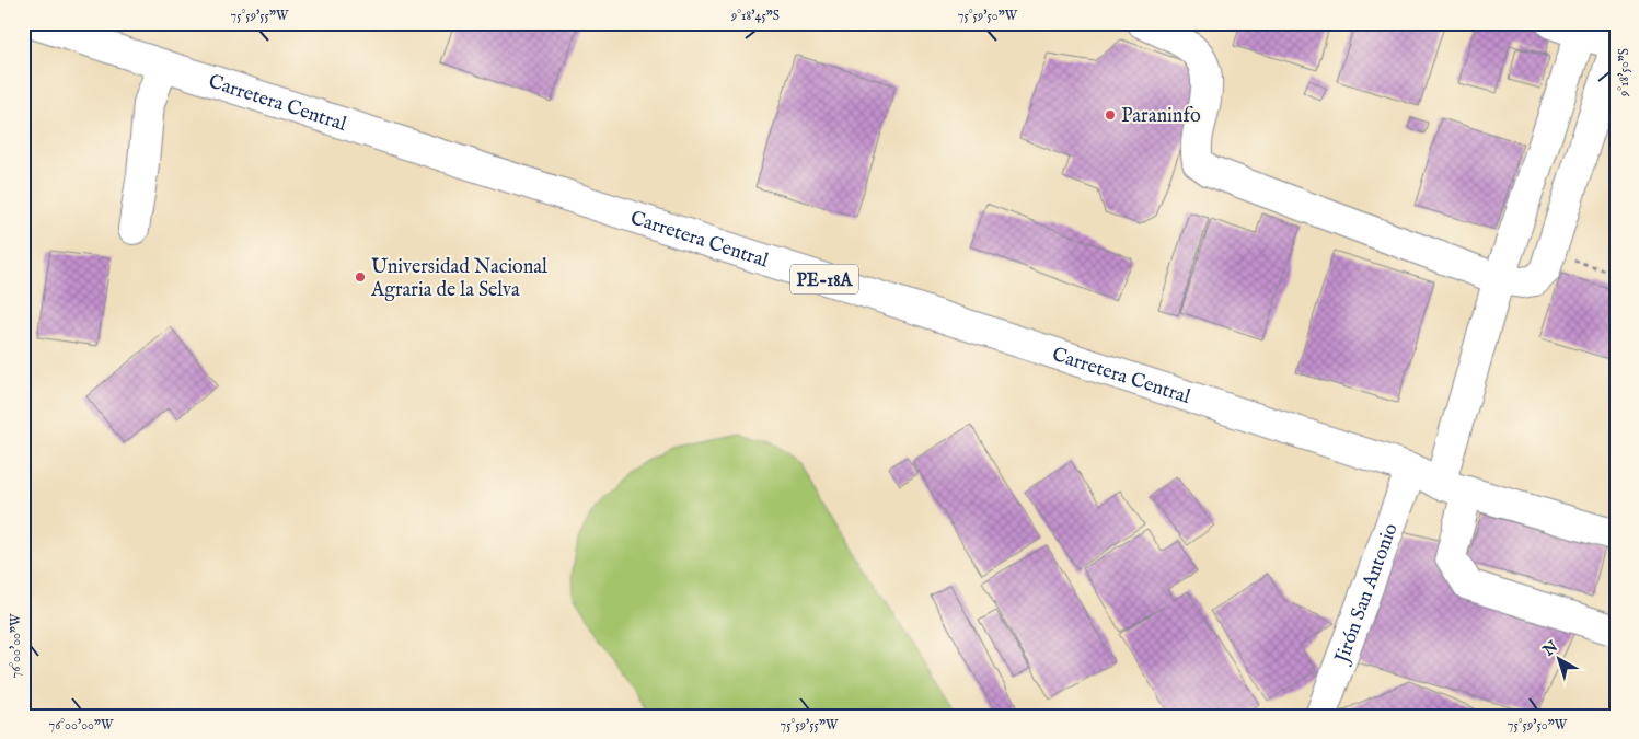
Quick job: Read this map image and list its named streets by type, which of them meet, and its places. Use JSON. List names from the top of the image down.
{
  "streets": {
    "main road": ["Carretera Central", "PE-18A", "Jirón San Antonio"]
  },
  "crossings": [
    ["Carretera Central", "Jirón San Antonio"]
  ],
  "places": ["Paraninfo", "Universidad Nacional Agraria de la Selva"],
  "north": "top left",
  "coordinates": [
    "75°59'55\"W",
    "9°18'45\"S",
    "75°59'50\"W",
    "9°18'50\"S",
    "76°00'00\"W"
  ]
}
